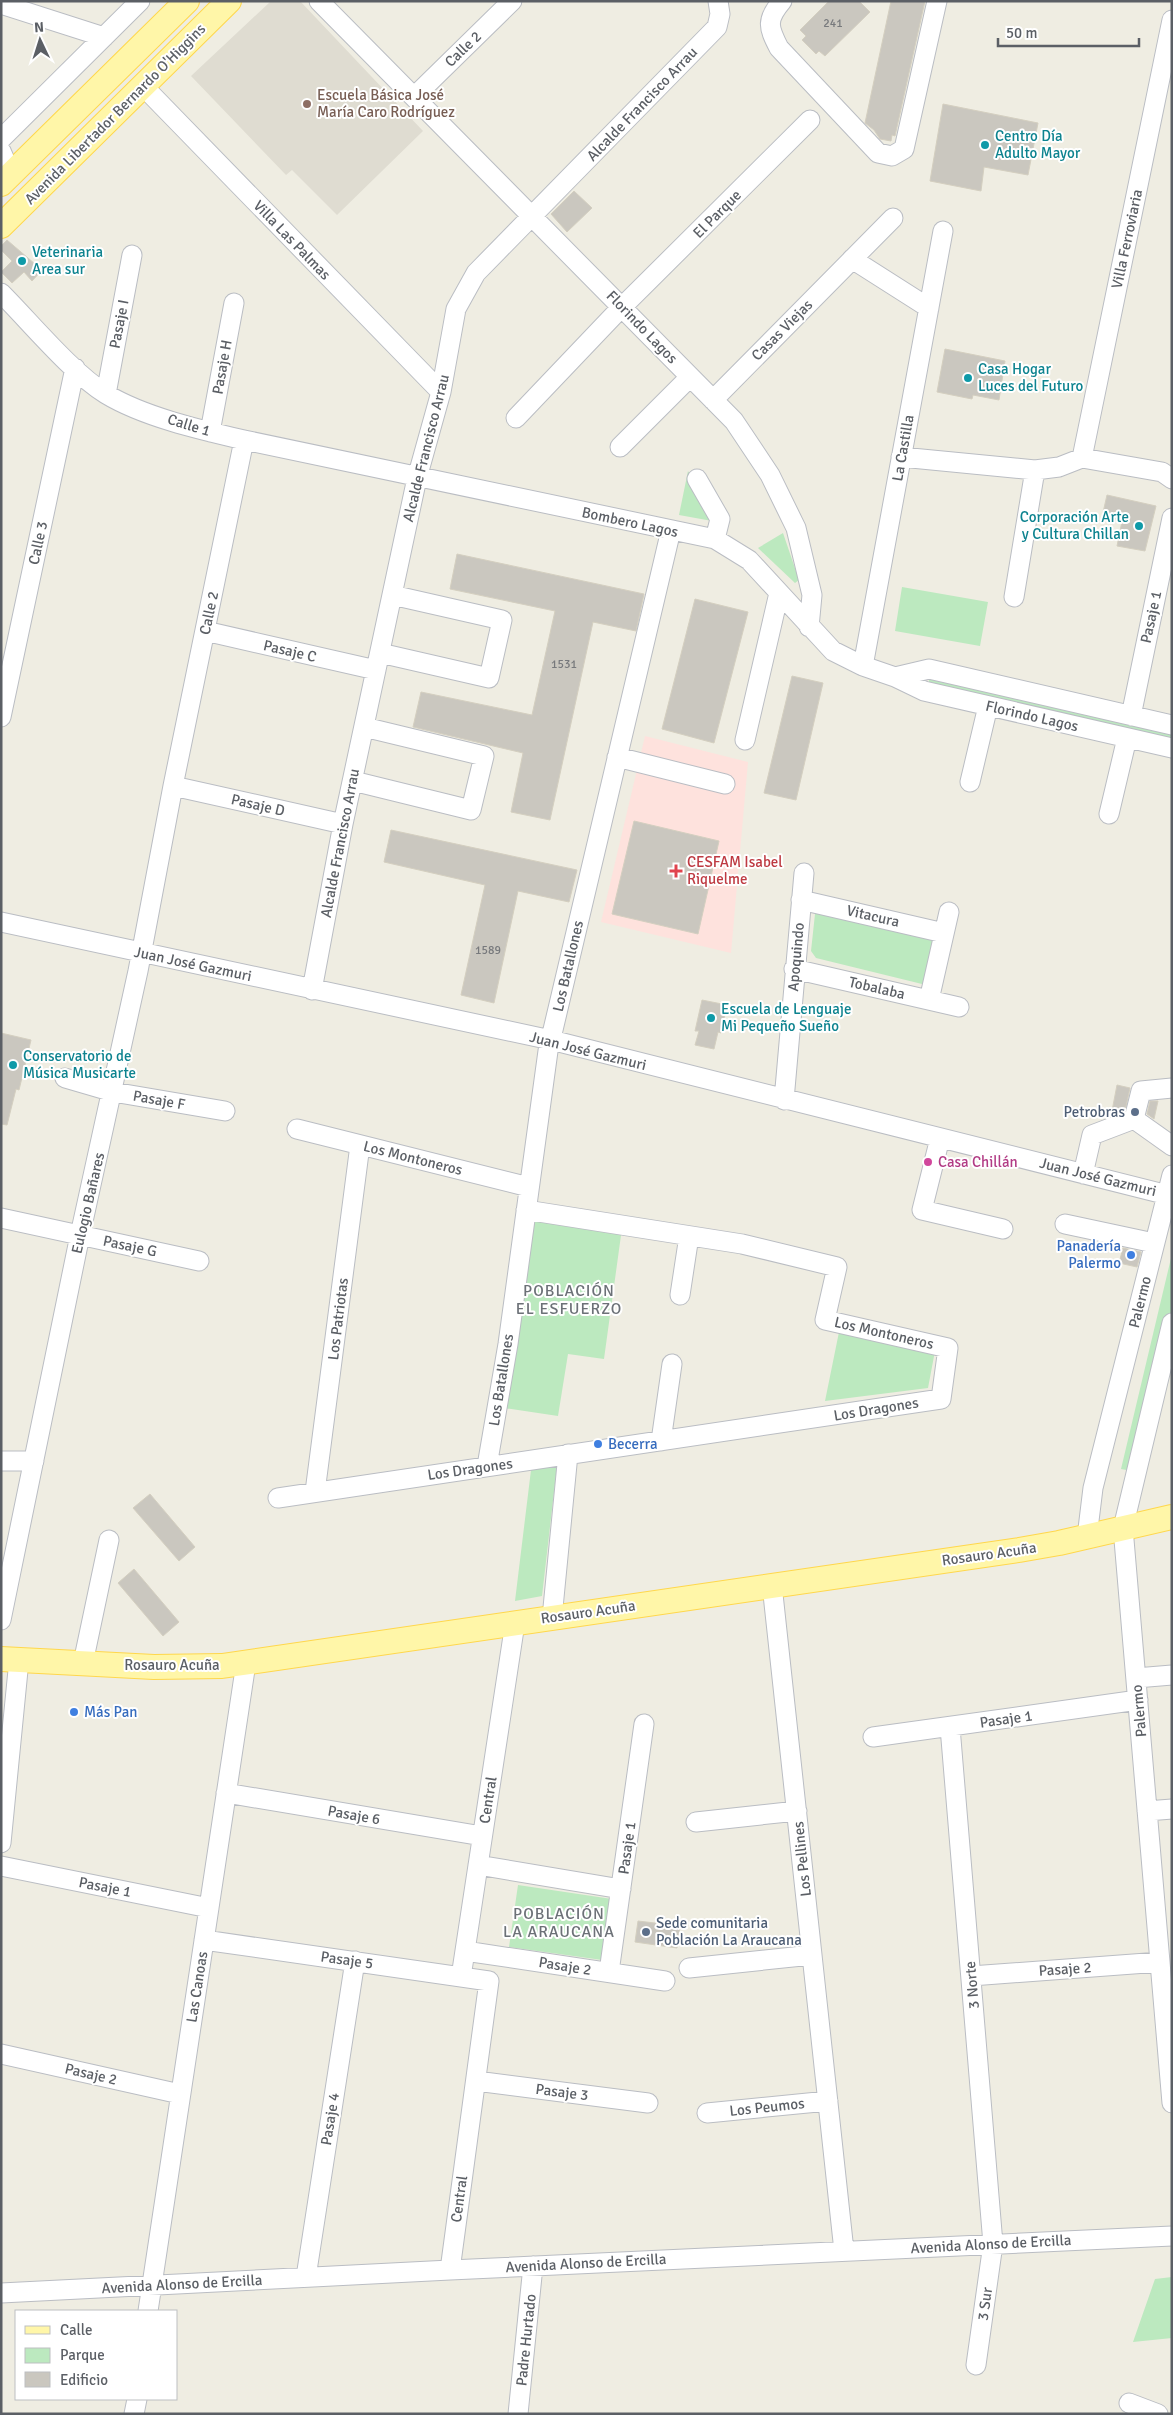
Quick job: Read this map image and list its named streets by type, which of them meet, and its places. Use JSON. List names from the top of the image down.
{
  "streets": {
    "main road": ["Avenida Libertador Bernardo O'Higgins", "Rosauro Acuña"],
    "street": [
      "Calle 2",
      "Alcalde Francisco Arrau",
      "El Parque",
      "Villa Ferroviaria",
      "Villa Las Palmas",
      "Pasaje I",
      "Florindo Lagos",
      "Casas Viejas",
      "Pasaje H",
      "Calle 1",
      "La Castilla",
      "Bombero Lagos",
      "Calle 3",
      "Pasaje 1",
      "Pasaje C",
      "Pasaje D",
      "Vitacura",
      "Apoquindo",
      "Juan José Gazmuri",
      "Los Batallones",
      "Tobalaba",
      "Pasaje F",
      "Los Montoneros",
      "Eulogio Bañares",
      "Pasaje G",
      "Palermo",
      "Los Patriotas",
      "Los Dragones",
      "Central",
      "Pasaje 6",
      "Los Pellines",
      "Pasaje 5",
      "Pasaje 2",
      "3 Norte",
      "Las Canoas",
      "Pasaje 3",
      "Los Peumos",
      "Pasaje 4",
      "Avenida Alonso de Ercilla",
      "3 Sur",
      "Padre Hurtado"
    ]
  },
  "crossings": [
    ["Calle 2", "Florindo Lagos"],
    ["Calle 2", "Calle 1"],
    ["Calle 2", "Pasaje C"],
    ["Calle 2", "Pasaje D"],
    ["Calle 2", "Eulogio Bañares"],
    ["Alcalde Francisco Arrau", "Villa Las Palmas"],
    ["Alcalde Francisco Arrau", "Florindo Lagos"],
    ["Alcalde Francisco Arrau", "Calle 1"],
    ["Alcalde Francisco Arrau", "Bombero Lagos"],
    ["Alcalde Francisco Arrau", "Pasaje C"],
    ["Alcalde Francisco Arrau", "Pasaje D"],
    ["Alcalde Francisco Arrau", "Juan José Gazmuri"],
    ["Avenida Libertador Bernardo O'Higgins", "Villa Las Palmas"],
    ["El Parque", "Florindo Lagos"],
    ["Pasaje I", "Calle 1"],
    ["Florindo Lagos", "Casas Viejas"],
    ["Florindo Lagos", "La Castilla"],
    ["Florindo Lagos", "Bombero Lagos"],
    ["Florindo Lagos", "Pasaje 1"],
    ["Pasaje H", "Calle 1"],
    ["Calle 1", "Bombero Lagos"],
    ["Calle 1", "Calle 3"],
    ["Bombero Lagos", "Los Batallones"],
    ["Pasaje 1", "Palermo"],
    ["Pasaje 1", "Pasaje 2"],
    ["Pasaje 1", "3 Norte"],
    ["Pasaje 1", "Las Canoas"],
    ["Pasaje D", "Eulogio Bañares"],
    ["Vitacura", "Apoquindo"],
    ["Apoquindo", "Juan José Gazmuri"],
    ["Apoquindo", "Tobalaba"],
    ["Juan José Gazmuri", "Los Batallones"],
    ["Juan José Gazmuri", "Eulogio Bañares"],
    ["Juan José Gazmuri", "Palermo"],
    ["Los Batallones", "Los Montoneros"],
    ["Los Batallones", "Los Dragones"],
    ["Pasaje F", "Eulogio Bañares"],
    ["Los Montoneros", "Los Patriotas"],
    ["Los Montoneros", "Los Dragones"],
    ["Eulogio Bañares", "Pasaje G"],
    ["Palermo", "Rosauro Acuña"],
    ["Palermo", "Pasaje 2"],
    ["Los Patriotas", "Los Dragones"],
    ["Rosauro Acuña", "Central"],
    ["Rosauro Acuña", "Los Pellines"],
    ["Rosauro Acuña", "Las Canoas"],
    ["Central", "Pasaje 6"],
    ["Central", "Pasaje 5"],
    ["Central", "Pasaje 2"],
    ["Central", "Pasaje 3"],
    ["Central", "Avenida Alonso de Ercilla"],
    ["Pasaje 6", "Las Canoas"],
    ["Los Pellines", "Los Peumos"],
    ["Los Pellines", "Avenida Alonso de Ercilla"],
    ["Pasaje 5", "Las Canoas"],
    ["Pasaje 5", "Pasaje 4"],
    ["Pasaje 2", "3 Norte"],
    ["Pasaje 2", "Las Canoas"],
    ["3 Norte", "Avenida Alonso de Ercilla"],
    ["3 Norte", "3 Sur"],
    ["Las Canoas", "Avenida Alonso de Ercilla"],
    ["Pasaje 4", "Avenida Alonso de Ercilla"],
    ["Avenida Alonso de Ercilla", "3 Sur"],
    ["Avenida Alonso de Ercilla", "Padre Hurtado"]
  ],
  "districts": ["POBLACIÓN EL ESFUERZO", "POBLACIÓN LA ARAUCANA"],
  "places": {
    "other": [
      "Escuela Básica José María Caro Rodríguez",
      "Centro Día Adulto Mayor",
      "Veterinaria Area sur",
      "Casa Hogar Luces del Futuro",
      "Corporación Arte y Cultura Chillan",
      "Escuela de Lenguaje Mi Pequeño Sueño",
      "Conservatorio de Música Musicarte",
      "Petrobras",
      "Casa Chillán",
      "Panadería Palermo",
      "Becerra",
      "Más Pan",
      "Sede comunitaria Población La Araucana"
    ],
    "health": ["CESFAM Isabel Riquelme"]
  },
  "house_numbers": ["241", "1531", "1589"],
  "legend": ["Calle", "Parque", "Edificio"],
  "scale_bar": "50 m",
  "north": "top"
}
